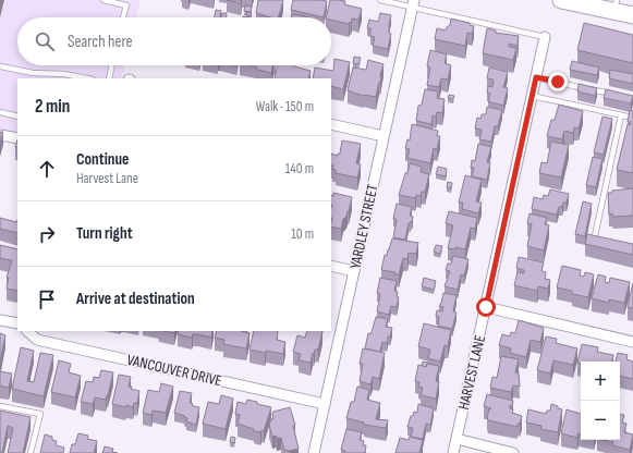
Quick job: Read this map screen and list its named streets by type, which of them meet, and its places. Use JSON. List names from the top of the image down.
{
  "streets": {
    "street": ["YARDLEY STREET", "VANCOUVER DRIVE", "HARVEST LANE"]
  },
  "crossings": [
    ["YARDLEY STREET", "VANCOUVER DRIVE"]
  ],
  "page": {
    "search": "Search here",
    "heading": ["2 min", "Walk · 150 m"],
    "list": [
      ["Continue", "Harvest Lane", "140 m"],
      ["Turn right", "10 m"],
      "Arrive at destination"
    ],
    "map_buttons": ["+", "−"]
  }
}
